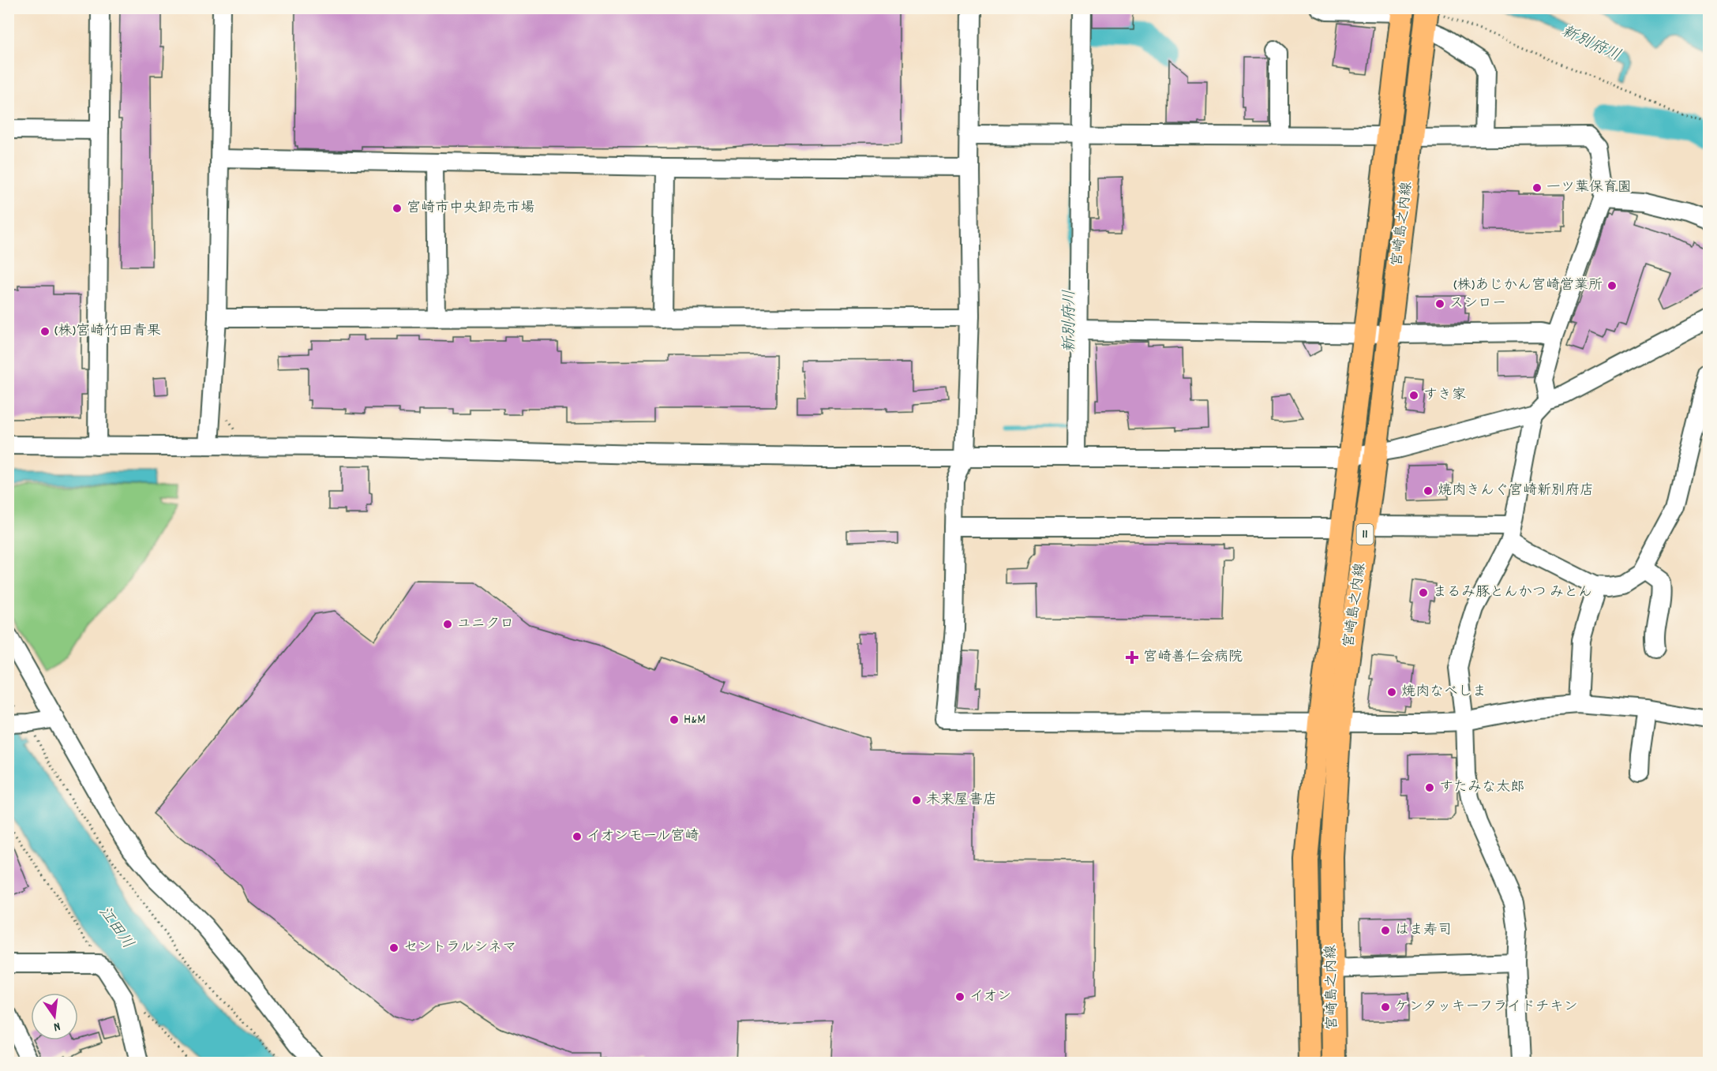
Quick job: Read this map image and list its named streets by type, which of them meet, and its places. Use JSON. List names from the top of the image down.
{
  "streets": {
    "main road": ["宮崎島之内線", "11"]
  },
  "water": ["新別府川", "江田川"],
  "places": {
    "other": [
      "一ツ葉保育園",
      "宮崎市中央卸売市場",
      "(株)あじかん宮崎営業所",
      "スシロー",
      "(株)宮崎竹田青果",
      "すき家",
      "焼肉きんぐ宮崎新別府店",
      "まるみ豚とんかつ みとん",
      "ユニクロ",
      "焼肉なべしま",
      "H&M",
      "すたみな太郎",
      "未来屋書店",
      "イオンモール宮崎",
      "はま寿司",
      "セントラルシネマ",
      "イオン",
      "ケンタッキーフライドチキン"
    ],
    "health": ["宮崎善仁会病院"]
  },
  "north": "bottom"
}
